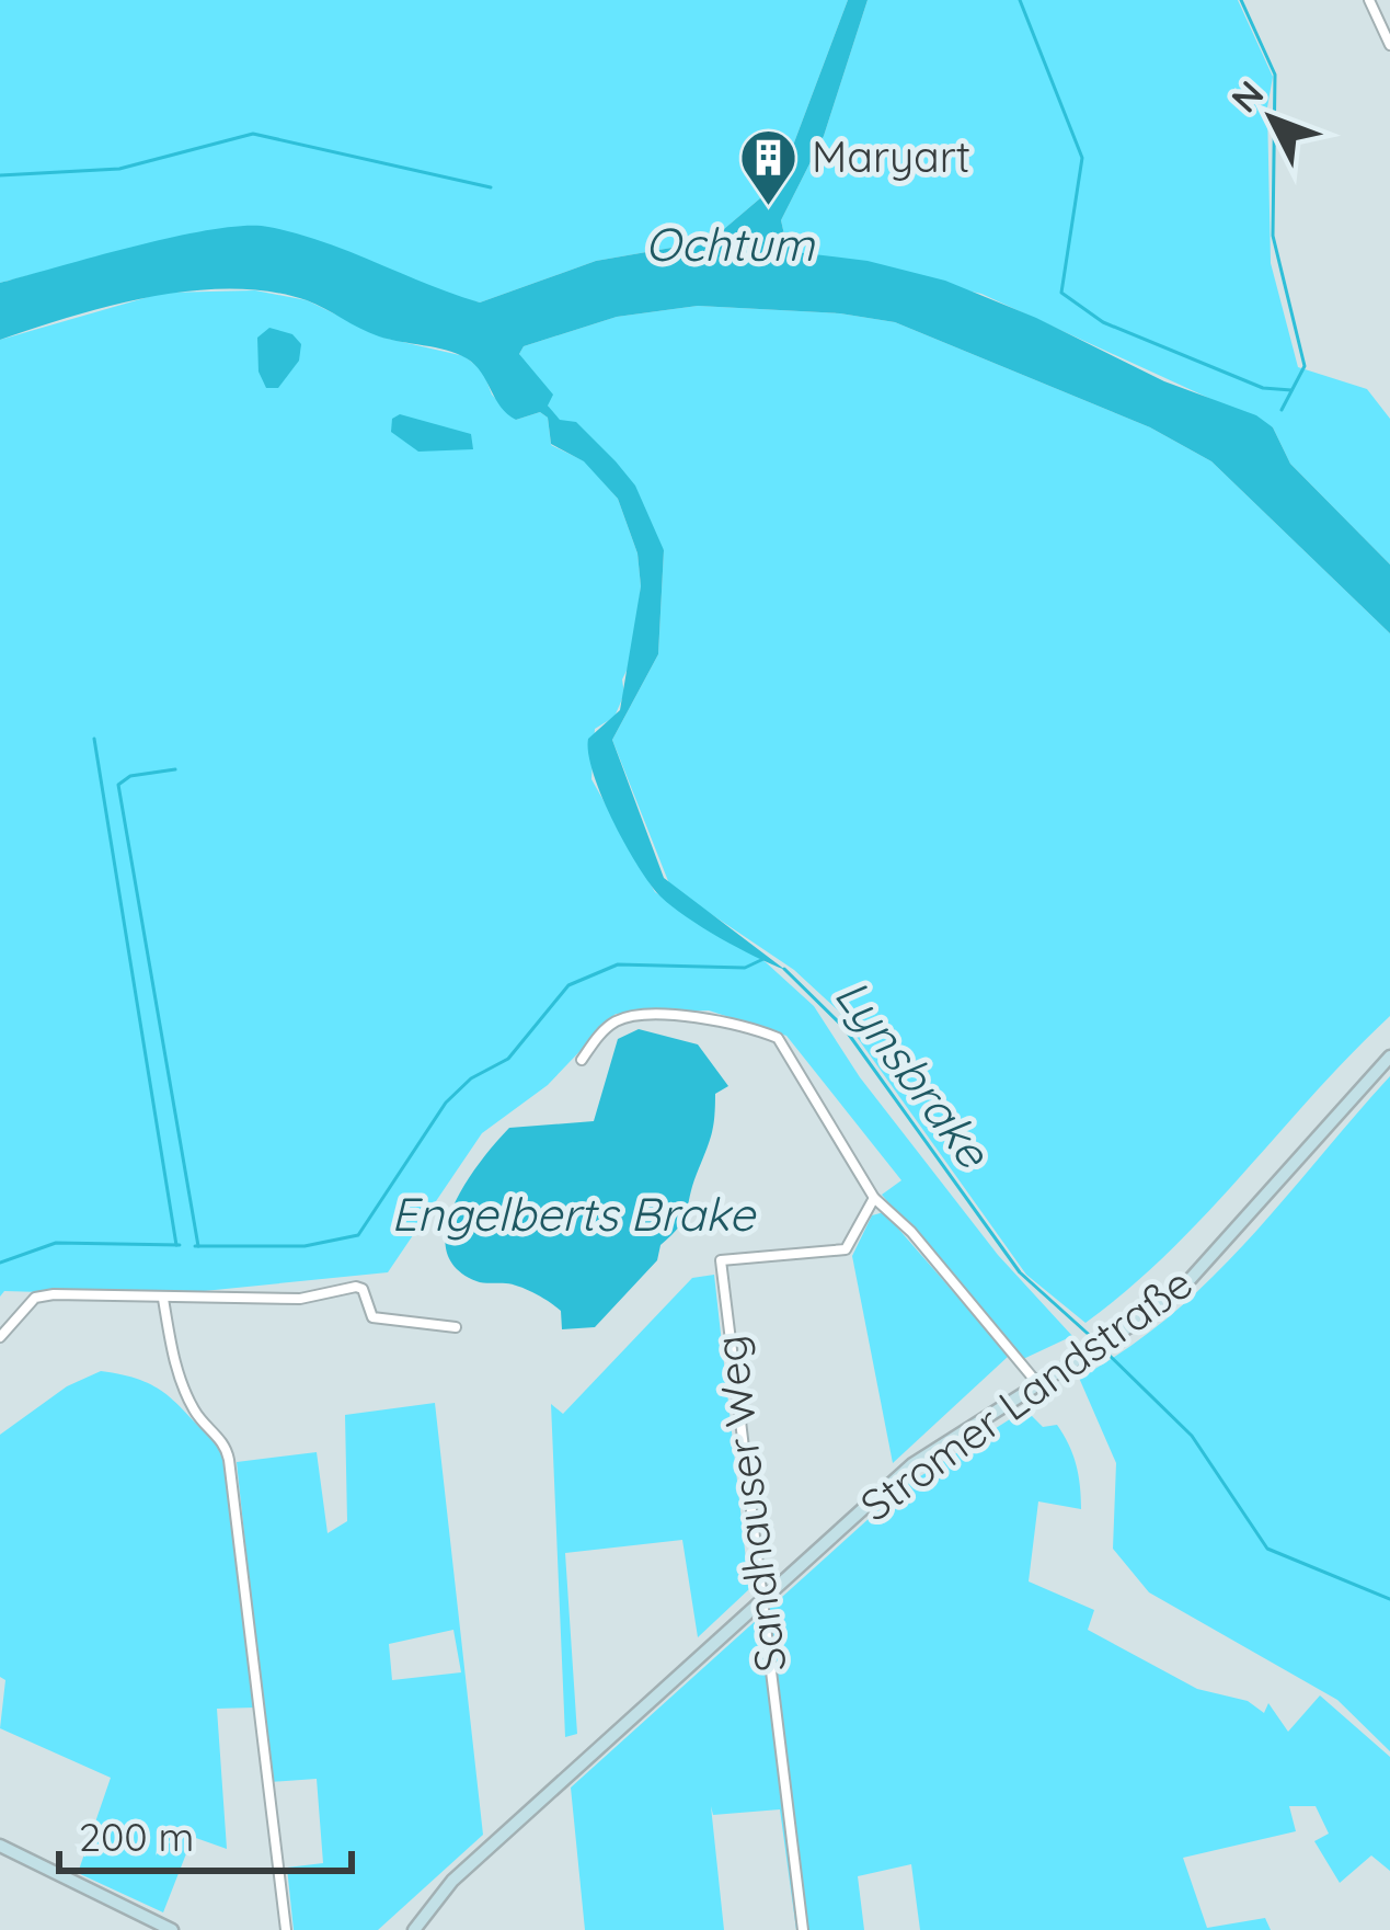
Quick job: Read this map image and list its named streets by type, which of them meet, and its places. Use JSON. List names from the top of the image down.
{
  "streets": {
    "main road": ["Stromer Landstraße"],
    "street": ["Sandhauser Weg"]
  },
  "crossings": [
    ["Stromer Landstraße", "Sandhauser Weg"]
  ],
  "water": ["Ochtum", "Lynsbrake", "Engelberts Brake"],
  "places": {
    "building": ["Maryart"]
  },
  "scale_bar": "200 m",
  "north": "top left"
}
